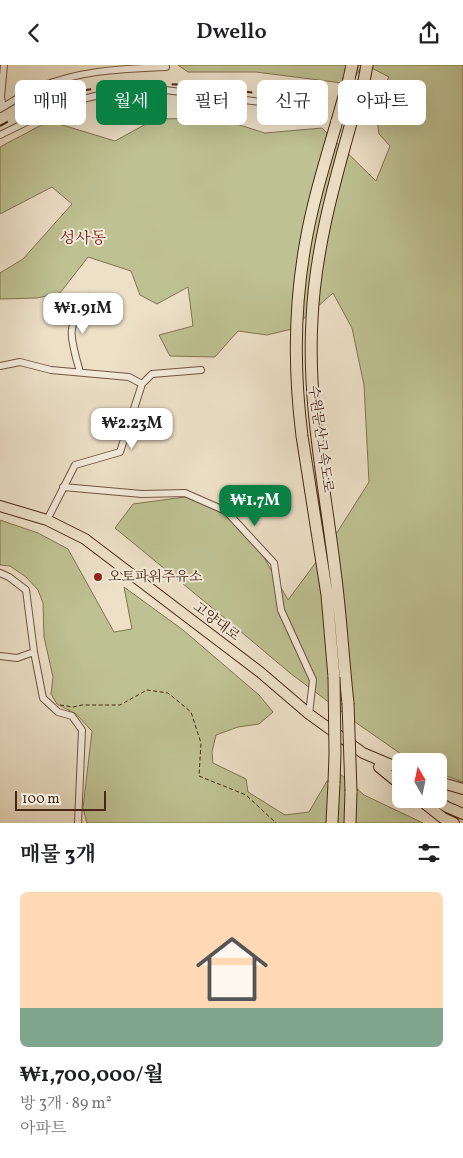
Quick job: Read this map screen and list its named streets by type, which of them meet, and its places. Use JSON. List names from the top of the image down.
{
  "streets": {
    "highway": ["수원문산고속도로"],
    "main road": ["고양대로"]
  },
  "districts": ["성사동"],
  "places": ["오토파워주유소"],
  "scale_bar": "100 m",
  "north": "top",
  "page": {
    "header": "Dwello",
    "chip": [
      "매매",
      "월세",
      "필터",
      "신규",
      "아파트"
    ],
    "price": ["₩1.91M", "₩2.23M", "₩1.7M"],
    "scale": "100 m",
    "heading": "매물 3개",
    "list": [
      {
        "name": "₩1,700,000/월",
        "note": "방 3개 · 89 m² · 아파트"
      }
    ]
  }
}
